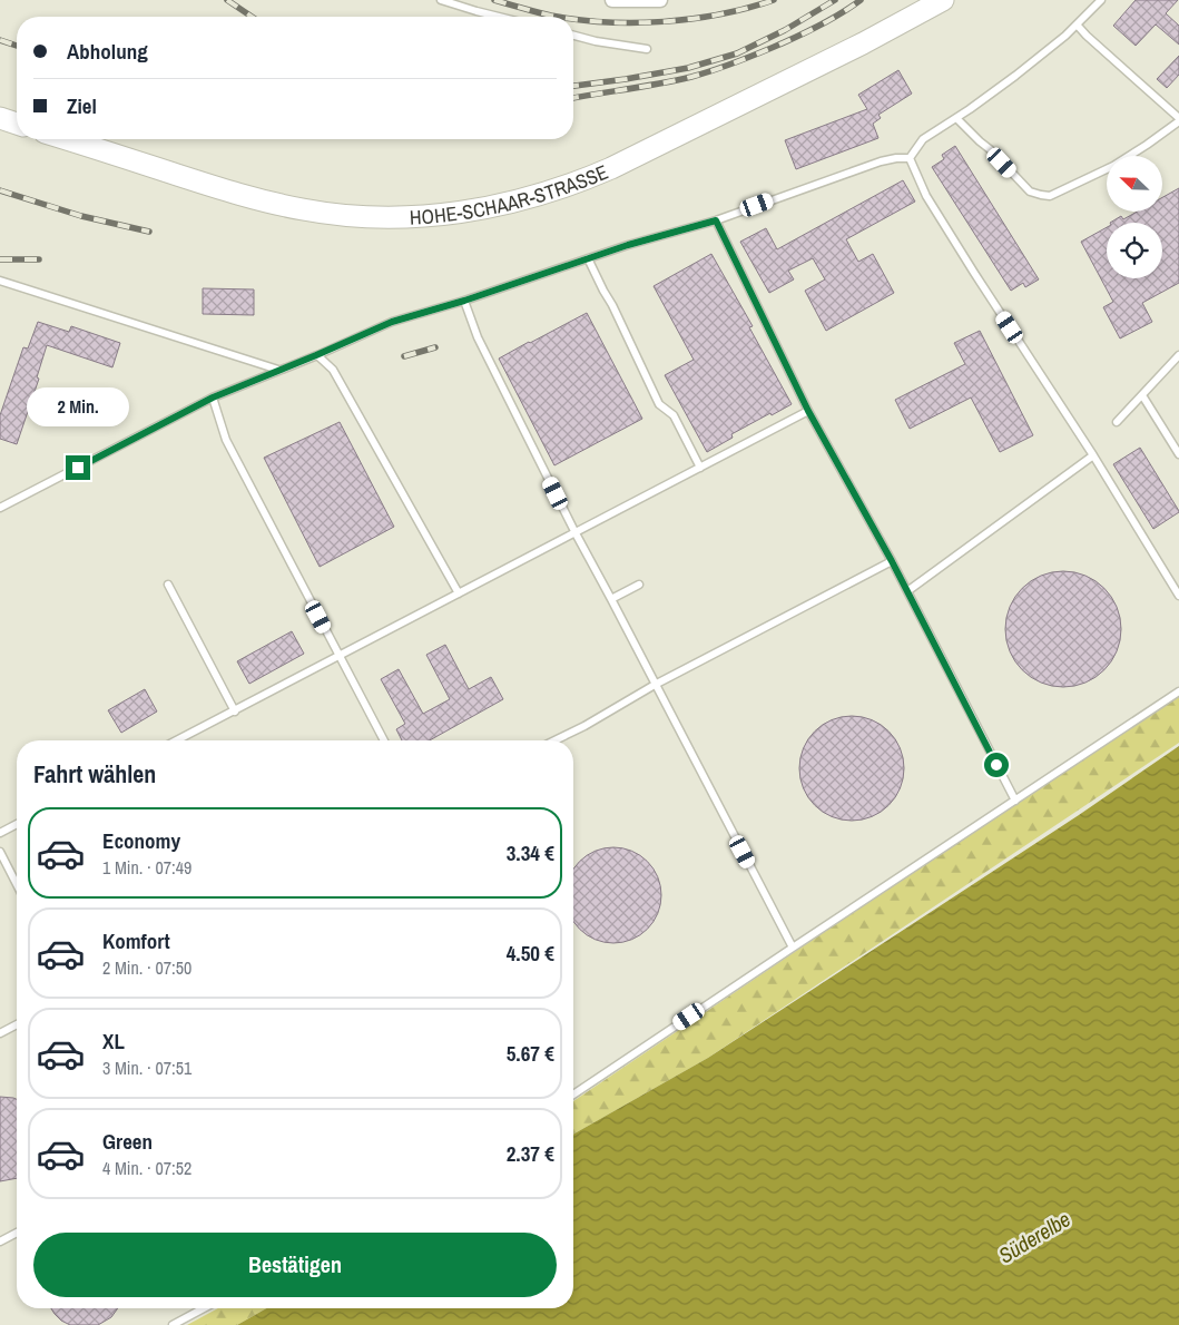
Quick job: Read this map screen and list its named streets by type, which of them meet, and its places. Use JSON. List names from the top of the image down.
{
  "streets": {
    "main road": ["HOHE-SCHAAR-STRASSE"]
  },
  "water": ["Süderelbe"],
  "north": "top left",
  "page": {
    "banner": ["Abholung", "Ziel"],
    "bubble": "2 Min.",
    "heading": "Fahrt wählen",
    "list": [
      {
        "name": "Economy",
        "note": "1 Min. · 07:49",
        "value": "3.34 €"
      },
      {
        "name": "Komfort",
        "note": "2 Min. · 07:50",
        "value": "4.50 €"
      },
      {
        "name": "XL",
        "note": "3 Min. · 07:51",
        "value": "5.67 €"
      },
      {
        "name": "Green",
        "note": "4 Min. · 07:52",
        "value": "2.37 €"
      }
    ],
    "buttons": "Bestätigen"
  }
}
